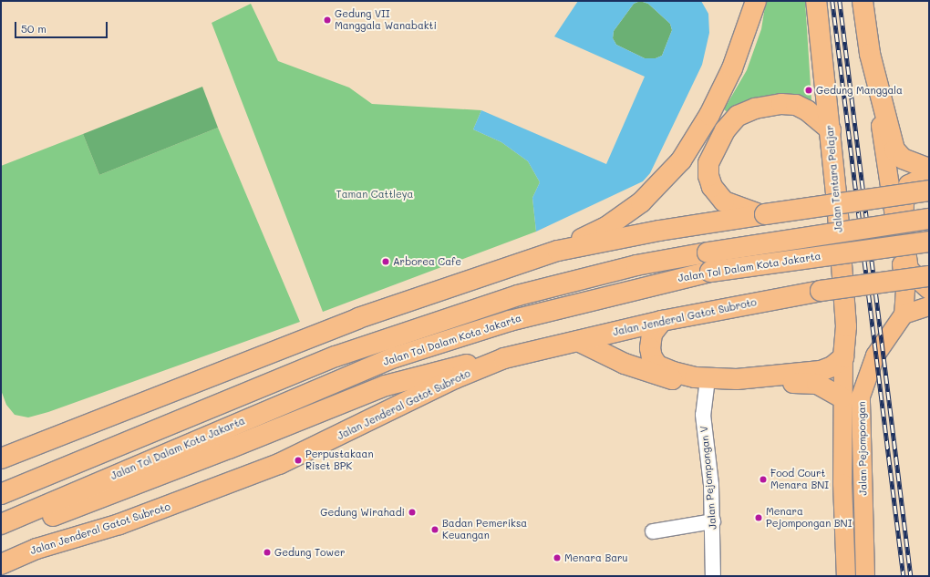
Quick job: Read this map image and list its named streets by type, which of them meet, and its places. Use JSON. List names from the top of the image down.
{
  "streets": {
    "highway": ["Jalan Tentara Pelajar", "Jalan Tol Dalam Kota Jakarta", "Jalan Jenderal Gatot Subroto"],
    "main road": ["Jalan Pejompongan"],
    "street": ["Jalan Pejompongan V"]
  },
  "crossings": [
    ["Jalan Tentara Pelajar", "Jalan Pejompongan"]
  ],
  "parks": ["Taman Cattleya"],
  "places": [
    "Gedung VII Manggala Wanabakti",
    "Gedung Manggala",
    "Arborea Cafe",
    "Perpustakaan Riset BPK",
    "Food Court Menara BNI",
    "Gedung Wirahadi",
    "Menara Pejompongan BNI",
    "Badan Pemeriksa Keuangan",
    "Gedung Tower",
    "Menara Baru"
  ],
  "scale_bar": "50 m"
}
